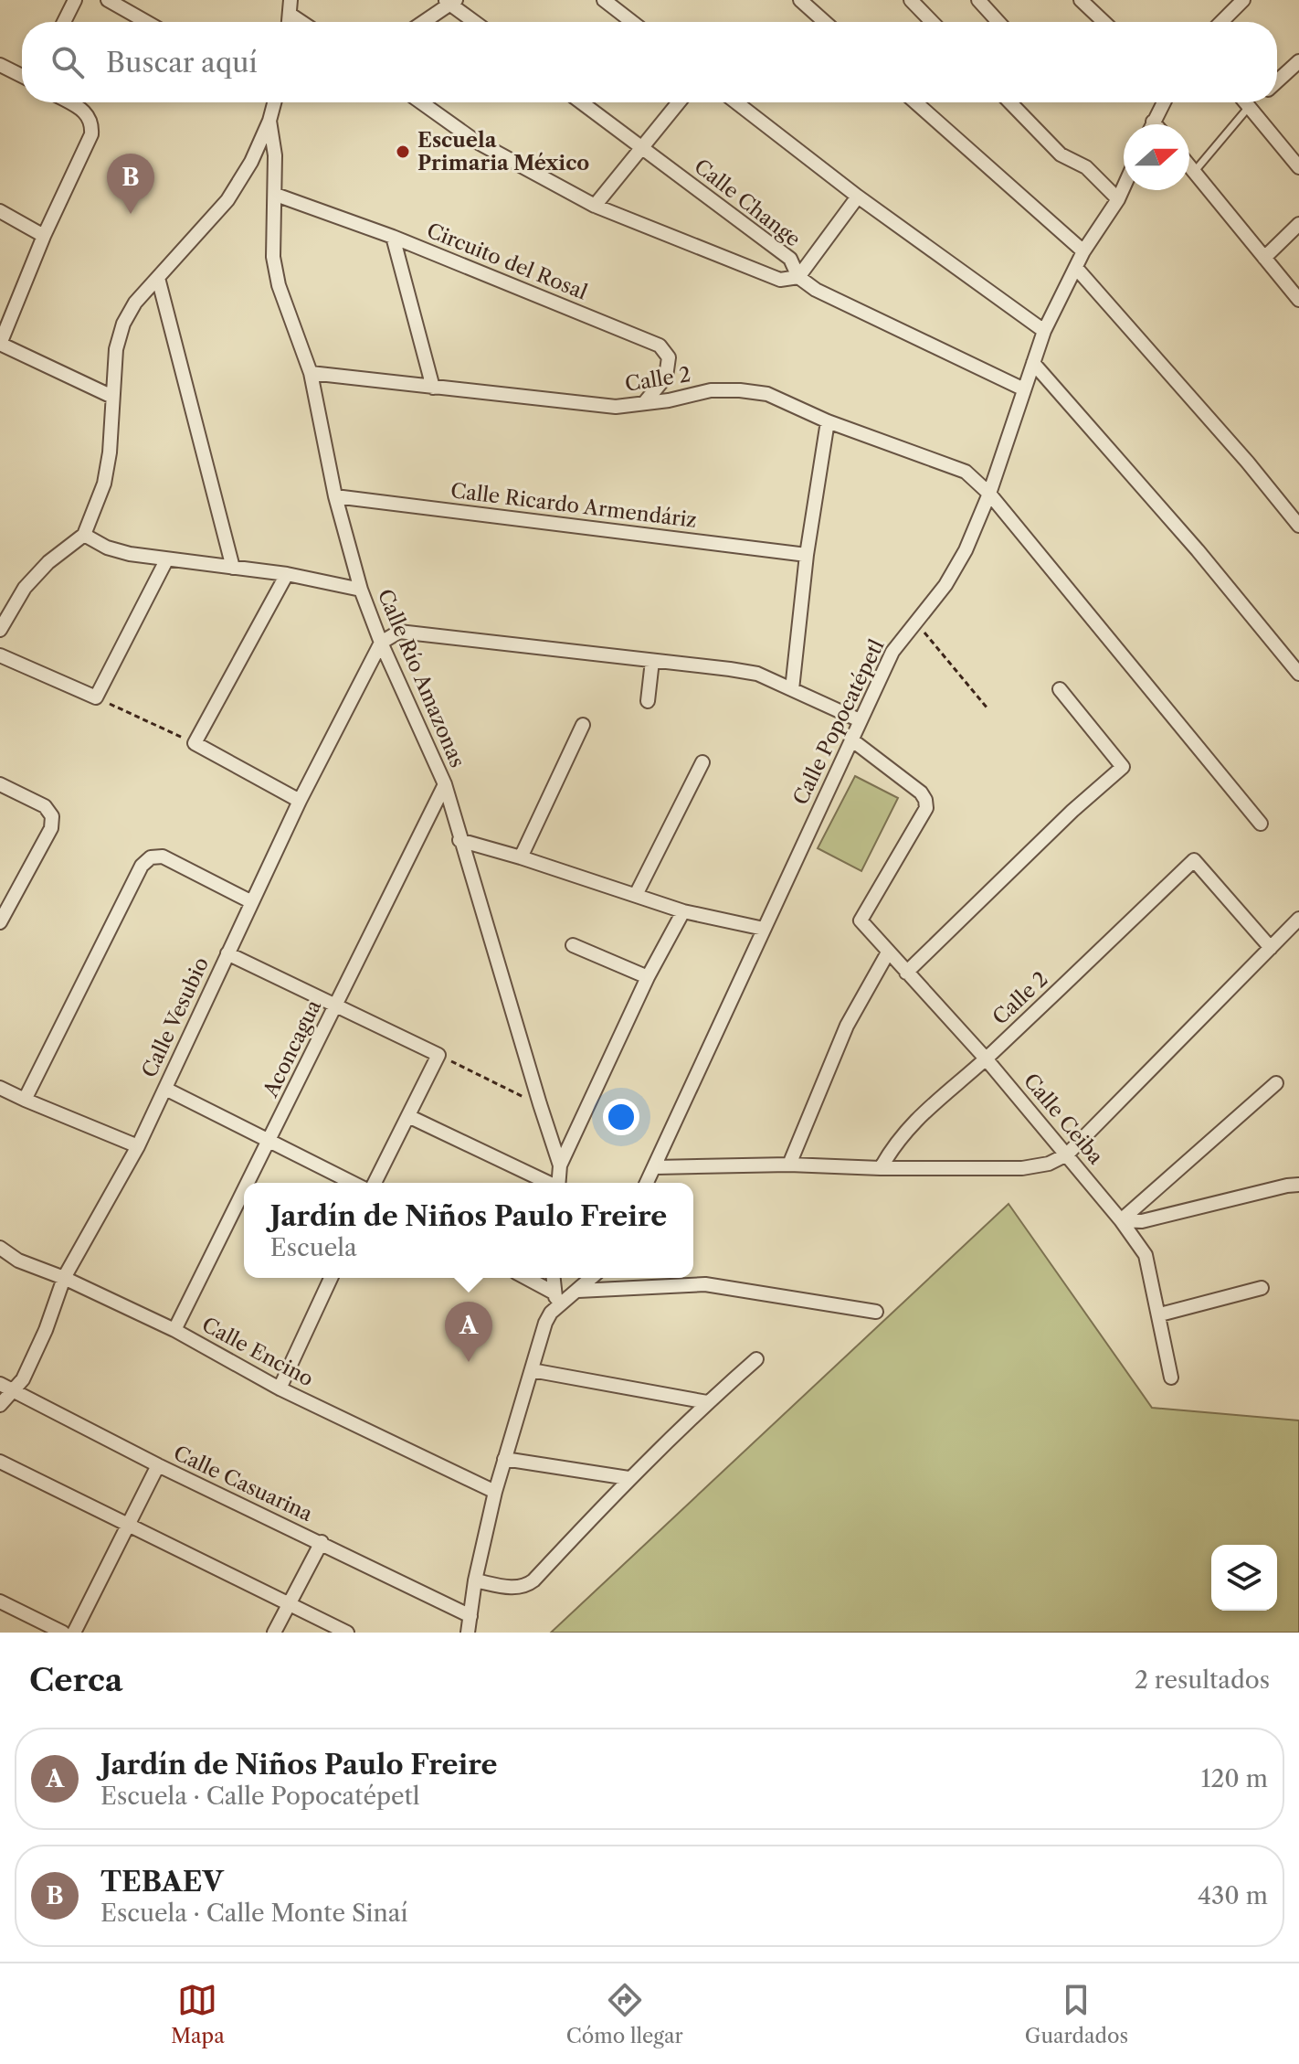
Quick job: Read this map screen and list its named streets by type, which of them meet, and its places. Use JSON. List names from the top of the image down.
{
  "streets": {
    "street": [
      "Calle Change",
      "Circuito del Rosal",
      "Calle 2",
      "Calle Ricardo Armendáriz",
      "Calle Río Amazonas",
      "Calle Popocatépetl",
      "Calle Vesubio",
      "Aconcagua",
      "Calle Ceiba",
      "Calle Encino",
      "Calle Casuarina"
    ]
  },
  "crossings": [
    ["Calle Change", "Calle Popocatépetl"],
    ["Circuito del Rosal", "Calle 2"],
    ["Circuito del Rosal", "Calle Río Amazonas"],
    ["Calle 2", "Calle Río Amazonas"],
    ["Calle 2", "Calle Popocatépetl"],
    ["Calle 2", "Calle Ceiba"],
    ["Calle Ricardo Armendáriz", "Calle Río Amazonas"],
    ["Calle Río Amazonas", "Calle Vesubio"],
    ["Calle Río Amazonas", "Aconcagua"],
    ["Calle Popocatépetl", "Calle Ceiba"],
    ["Calle Vesubio", "Calle Encino"],
    ["Calle Vesubio", "Calle Casuarina"],
    ["Aconcagua", "Calle Encino"]
  ],
  "places": ["Escuela Primaria México"],
  "north": "right",
  "page": {
    "search": "Buscar aquí",
    "pins": ["B", "A"],
    "popup": ["Jardín de Niños Paulo Freire", "Escuela"],
    "heading": ["Cerca", "2 resultados"],
    "list": [
      {
        "mark": "A",
        "name": "Jardín de Niños Paulo Freire",
        "note": "Escuela · Calle Popocatépetl",
        "value": "120 m"
      },
      {
        "mark": "B",
        "name": "TEBAEV",
        "note": "Escuela · Calle Monte Sinaí",
        "value": "430 m"
      }
    ],
    "nav": ["Mapa", "Cómo llegar", "Guardados"]
  }
}
